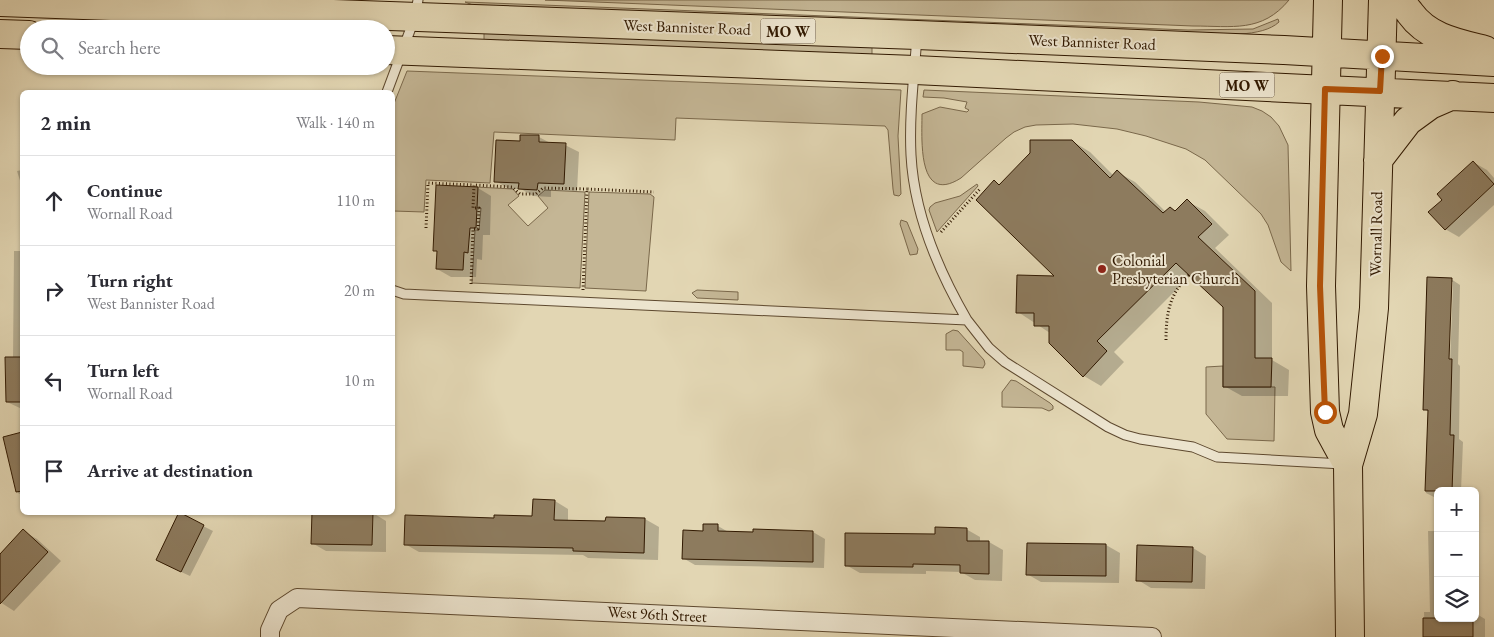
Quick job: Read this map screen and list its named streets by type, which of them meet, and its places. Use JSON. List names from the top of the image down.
{
  "streets": {
    "main road": ["West Bannister Road", "MO W", "Wornall Road"],
    "street": ["West 96th Street"]
  },
  "crossings": [
    ["West Bannister Road", "Wornall Road"],
    ["MO W", "Wornall Road"]
  ],
  "places": ["Colonial Presbyterian Church"],
  "page": {
    "search": "Search here",
    "heading": ["2 min", "Walk · 140 m"],
    "list": [
      ["Continue", "Wornall Road", "110 m"],
      ["Turn right", "West Bannister Road", "20 m"],
      ["Turn left", "Wornall Road", "10 m"],
      "Arrive at destination"
    ],
    "map_buttons": ["+", "−"]
  }
}
